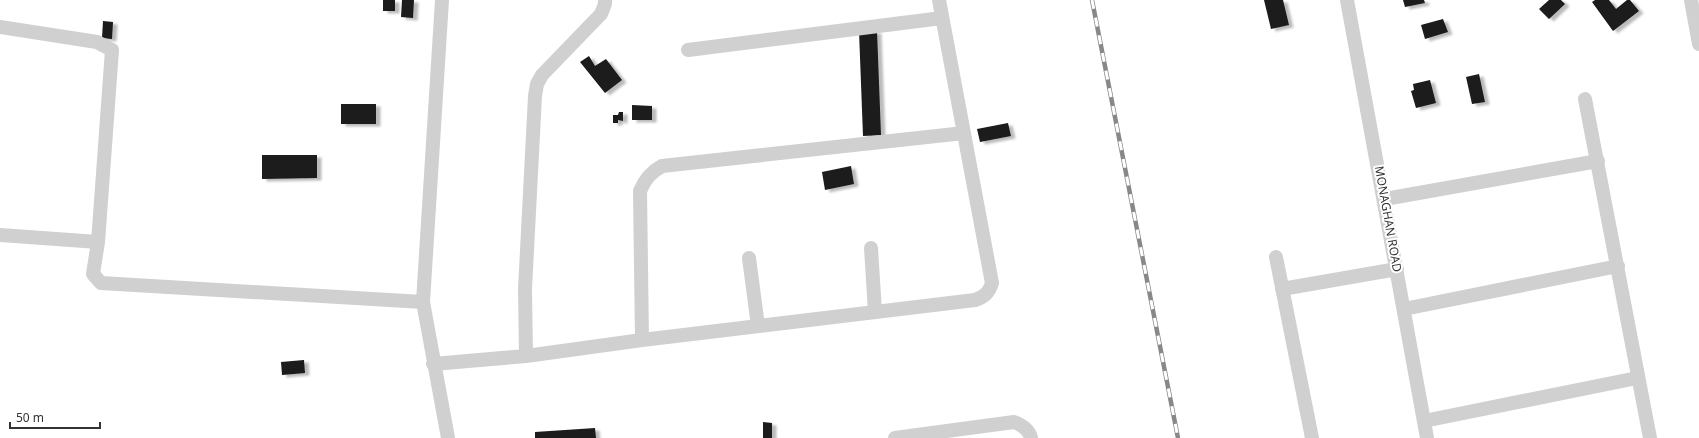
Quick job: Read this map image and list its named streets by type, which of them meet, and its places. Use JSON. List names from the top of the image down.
{
  "streets": {
    "street": ["MONAGHAN ROAD"]
  },
  "scale_bar": "50 m"
}
